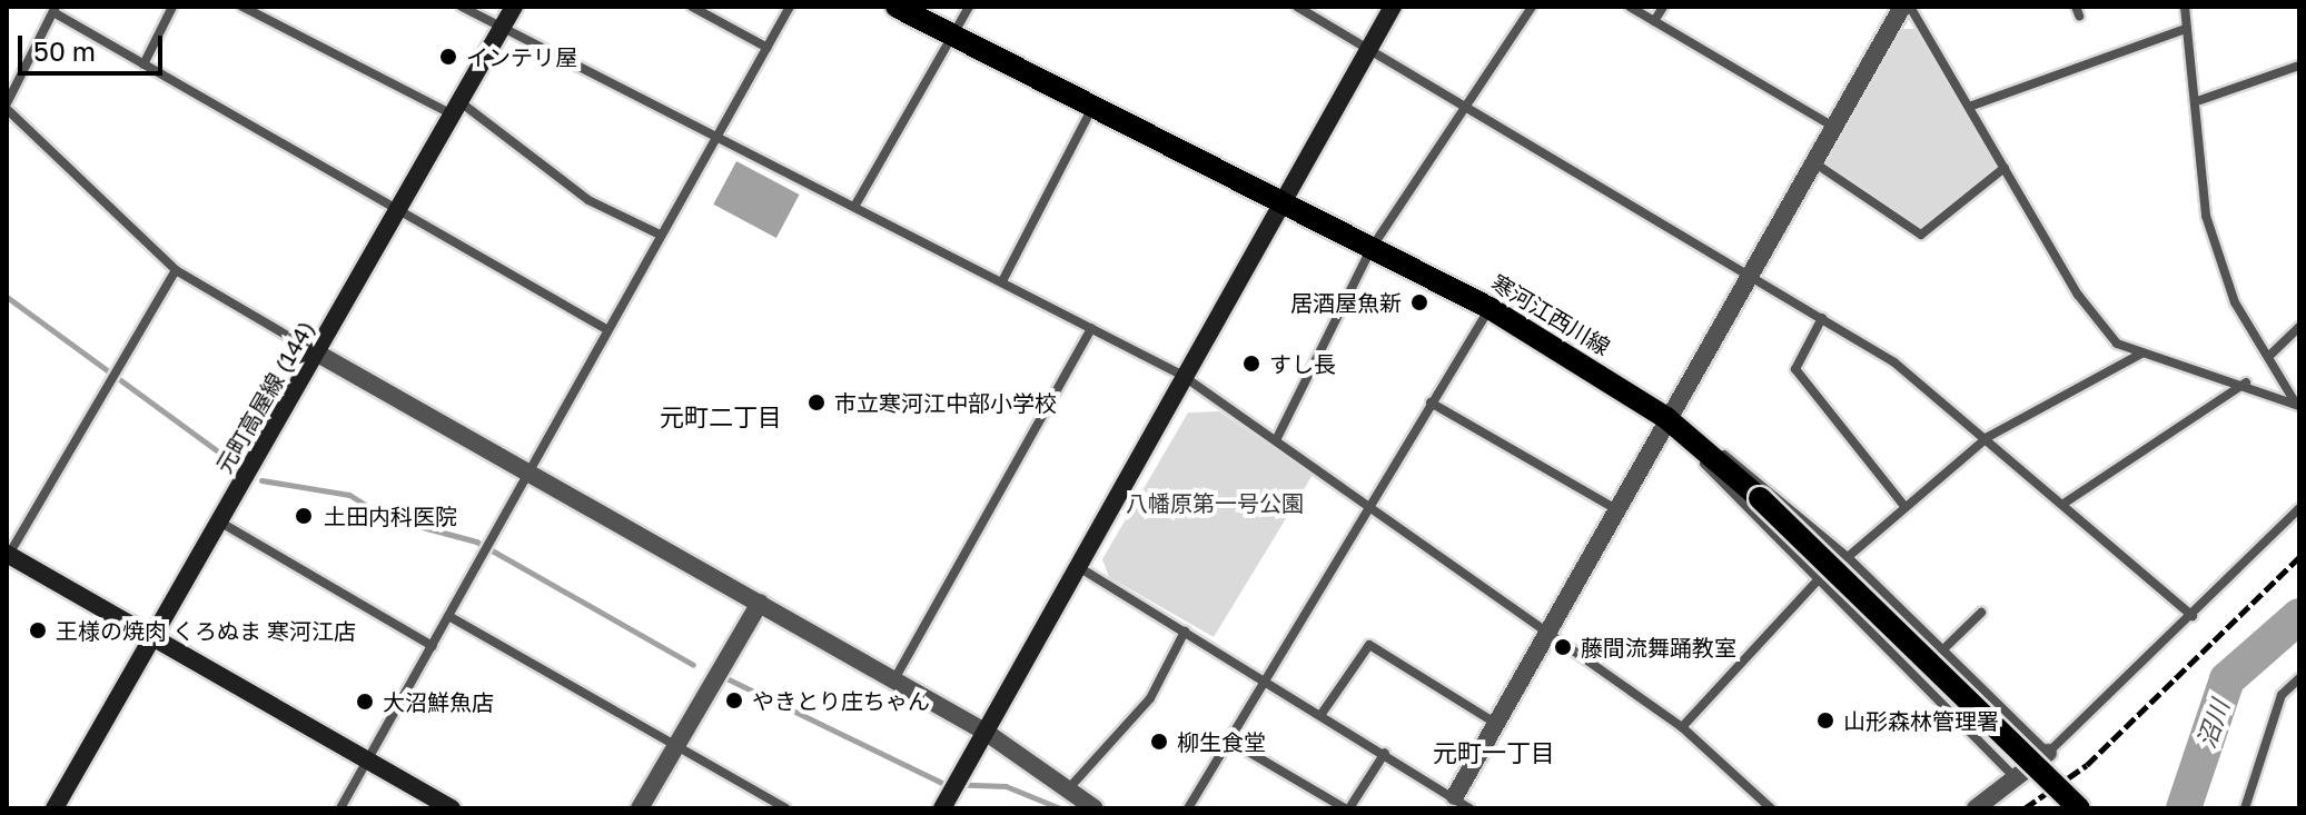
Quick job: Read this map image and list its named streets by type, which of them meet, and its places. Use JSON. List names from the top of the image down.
{
  "streets": {
    "main road": ["寒河江西川線"],
    "street": ["元町高屋線 (144)"]
  },
  "districts": ["元町二丁目", "元町一丁目"],
  "water": ["沼川"],
  "parks": ["八幡原第一号公園"],
  "places": [
    "インテリ屋",
    "居酒屋魚新",
    "すし長",
    "市立寒河江中部小学校",
    "土田内科医院",
    "王様の焼肉 くろぬま 寒河江店",
    "藤間流舞踊教室",
    "やきとり庄ちゃん",
    "大沼鮮魚店",
    "山形森林管理署",
    "柳生食堂"
  ],
  "scale_bar": "50 m"
}
